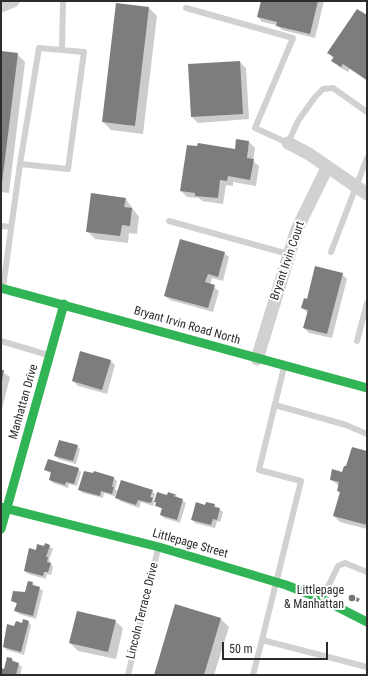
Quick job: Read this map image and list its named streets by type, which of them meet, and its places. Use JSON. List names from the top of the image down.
{
  "streets": {
    "street": [
      "Bryant Irvin Court",
      "Bryant Irvin Road North",
      "Manhattan Drive",
      "Littlepage Street"
    ],
    "lane": ["Lincoln Terrace Drive"]
  },
  "crossings": [
    ["Bryant Irvin Court", "Bryant Irvin Road North"],
    ["Bryant Irvin Road North", "Manhattan Drive"],
    ["Manhattan Drive", "Littlepage Street"],
    ["Littlepage Street", "Lincoln Terrace Drive"]
  ],
  "places": ["Littlepage & Manhattan"],
  "scale_bar": "50 m"
}
